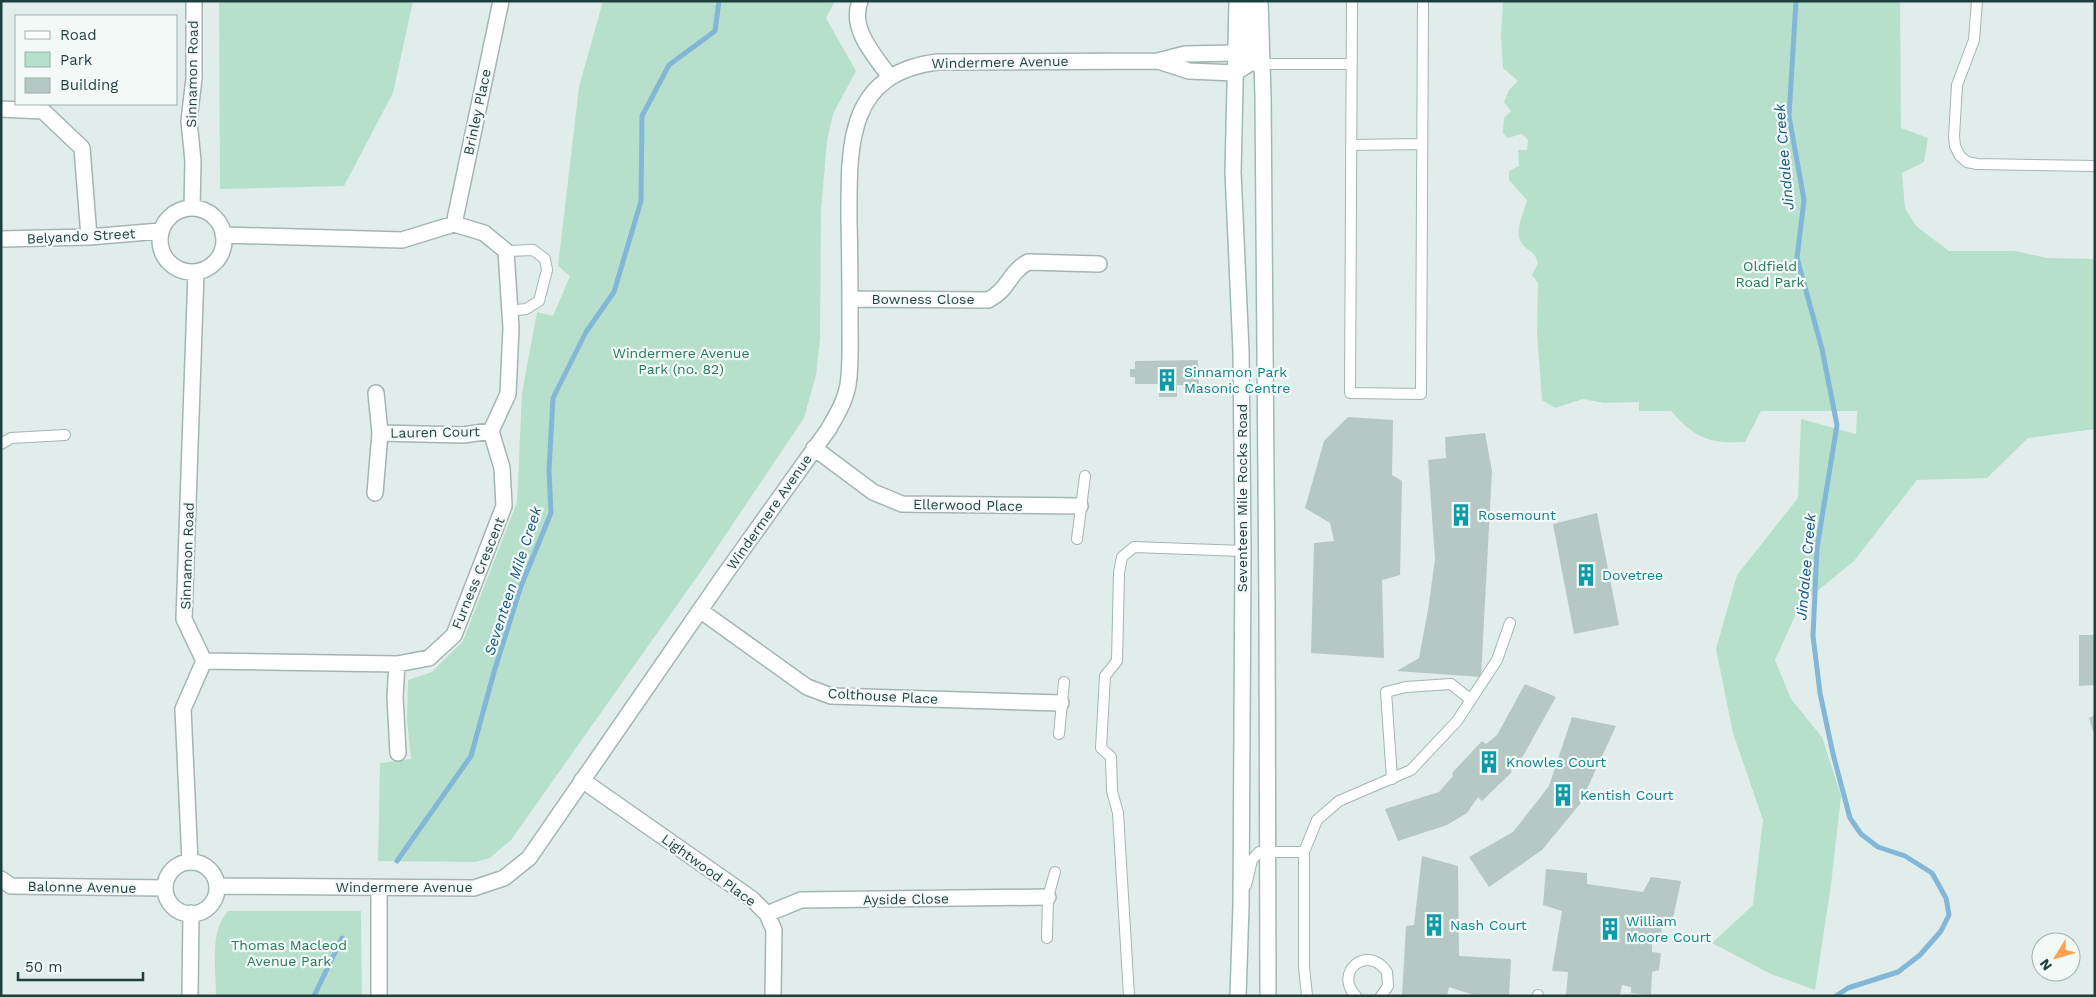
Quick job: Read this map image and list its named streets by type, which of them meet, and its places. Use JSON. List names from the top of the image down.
{
  "streets": {
    "street": [
      "Windermere Avenue",
      "Sinnamon Road",
      "Brinley Place",
      "Belyando Street",
      "Bowness Close",
      "Lauren Court",
      "Seventeen Mile Rocks Road",
      "Ellerwood Place",
      "Furness Crescent",
      "Colthouse Place",
      "Lightwood Place",
      "Balonne Avenue",
      "Ayside Close"
    ]
  },
  "crossings": [
    ["Windermere Avenue", "Bowness Close"],
    ["Windermere Avenue", "Ellerwood Place"],
    ["Windermere Avenue", "Colthouse Place"],
    ["Windermere Avenue", "Lightwood Place"],
    ["Windermere Avenue", "Balonne Avenue"],
    ["Sinnamon Road", "Belyando Street"],
    ["Sinnamon Road", "Furness Crescent"],
    ["Lauren Court", "Furness Crescent"],
    ["Lightwood Place", "Ayside Close"]
  ],
  "water": ["Jindalee Creek", "Seventeen Mile Creek"],
  "parks": ["Oldfield Road Park", "Windermere Avenue Park (no. 82)", "Thomas Macleod Avenue Park"],
  "places": {
    "building": [
      "Sinnamon Park Masonic Centre",
      "Rosemount",
      "Dovetree",
      "Knowles Court",
      "Kentish Court",
      "Nash Court",
      "William Moore Court"
    ]
  },
  "legend": ["Road", "Park", "Building"],
  "scale_bar": "50 m",
  "north": "bottom left"
}
